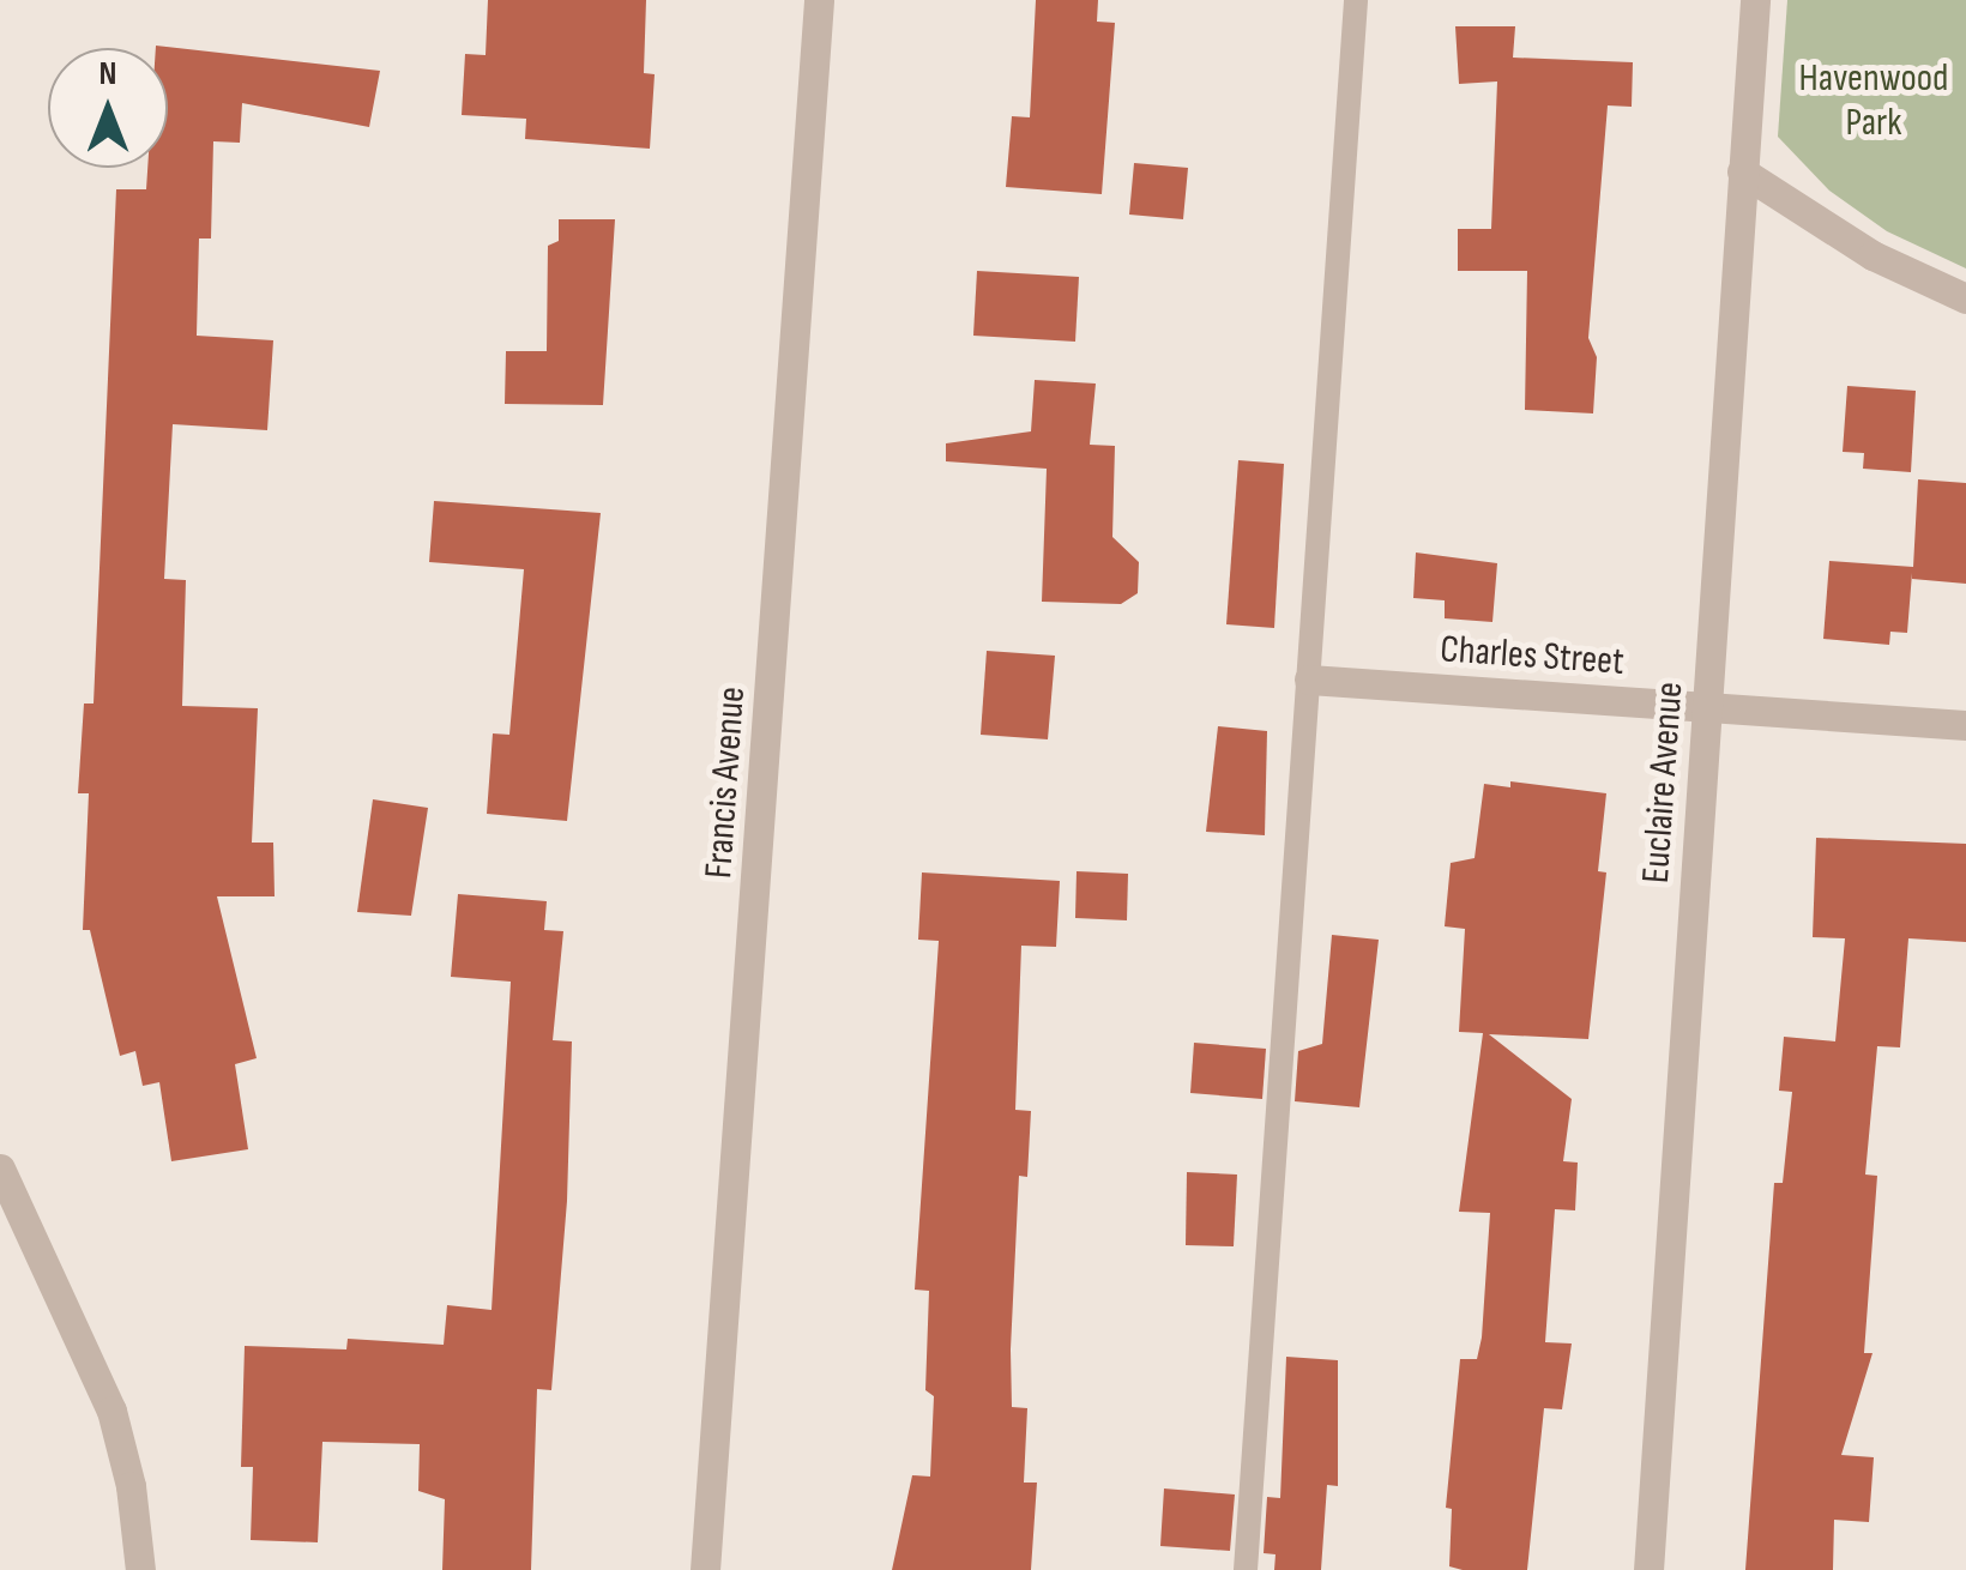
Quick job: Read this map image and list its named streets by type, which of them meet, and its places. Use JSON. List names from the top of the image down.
{
  "streets": {
    "street": ["Charles Street", "Francis Avenue", "Euclaire Avenue"]
  },
  "crossings": [
    ["Charles Street", "Euclaire Avenue"]
  ],
  "parks": ["Havenwood Park"],
  "north": "top"
}
